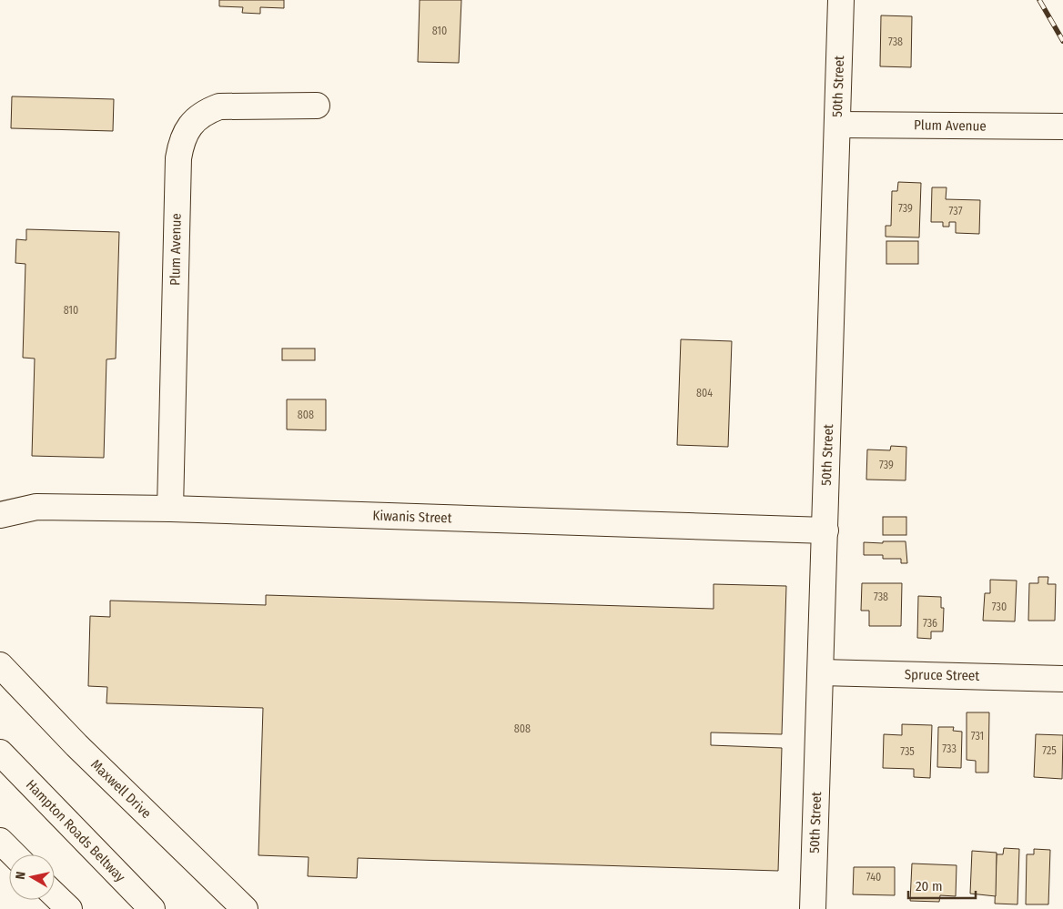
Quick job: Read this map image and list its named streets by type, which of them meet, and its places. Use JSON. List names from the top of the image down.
{
  "streets": {
    "main road": [
      "50th Street",
      "Plum Avenue",
      "Kiwanis Street",
      "Spruce Street",
      "Maxwell Drive",
      "Hampton Roads Beltway"
    ]
  },
  "crossings": [
    ["50th Street", "Plum Avenue"],
    ["50th Street", "Kiwanis Street"],
    ["50th Street", "Spruce Street"],
    ["Plum Avenue", "Kiwanis Street"]
  ],
  "house_numbers": [
    "810",
    "738",
    "739",
    "737",
    "810",
    "804",
    "808",
    "739",
    "738",
    "730",
    "736",
    "808",
    "731",
    "733",
    "725",
    "735",
    "740"
  ],
  "scale_bar": "20 m",
  "north": "left"
}
